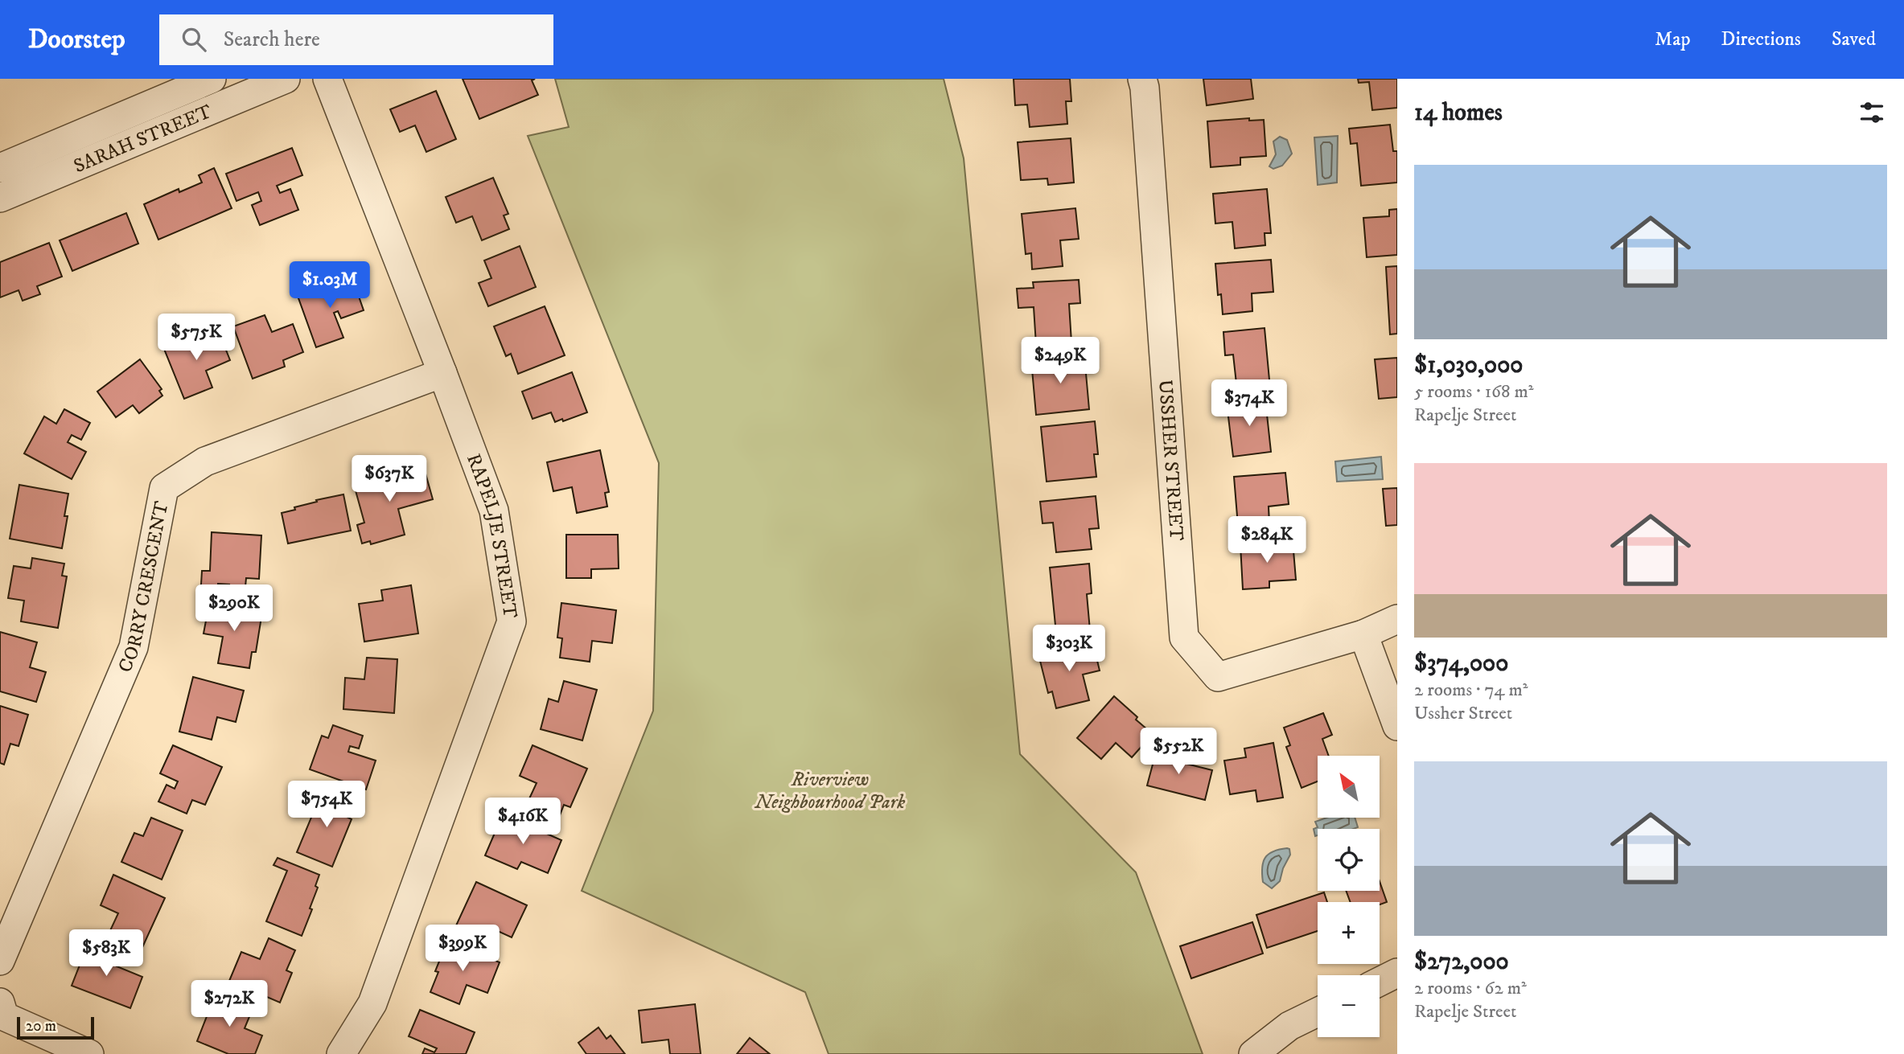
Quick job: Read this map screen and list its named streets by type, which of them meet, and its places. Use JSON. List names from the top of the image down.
{
  "streets": {
    "street": [
      "SARAH STREET",
      "USSHER STREET",
      "RAPELJE STREET",
      "CORRY CRESCENT"
    ]
  },
  "crossings": [
    ["RAPELJE STREET", "CORRY CRESCENT"]
  ],
  "parks": ["Riverview Neighbourhood Park"],
  "scale_bar": "20 m",
  "north": "top left",
  "page": {
    "header": "Doorstep",
    "search": "Search here",
    "nav": ["Map", "Directions", "Saved"],
    "heading": "14 homes",
    "list": [
      {
        "name": "$1,030,000",
        "note": "5 rooms · 168 m² · Rapelje Street"
      },
      {
        "name": "$374,000",
        "note": "2 rooms · 74 m² · Ussher Street"
      },
      {
        "name": "$272,000",
        "note": "2 rooms · 62 m² · Rapelje Street"
      }
    ],
    "price": [
      "$1.03M",
      "$575K",
      "$249K",
      "$374K",
      "$637K",
      "$284K",
      "$290K",
      "$303K",
      "$552K",
      "$754K",
      "$416K",
      "$399K",
      "$583K",
      "$272K"
    ],
    "map_buttons": ["+", "−"],
    "scale": "20 m"
  }
}
